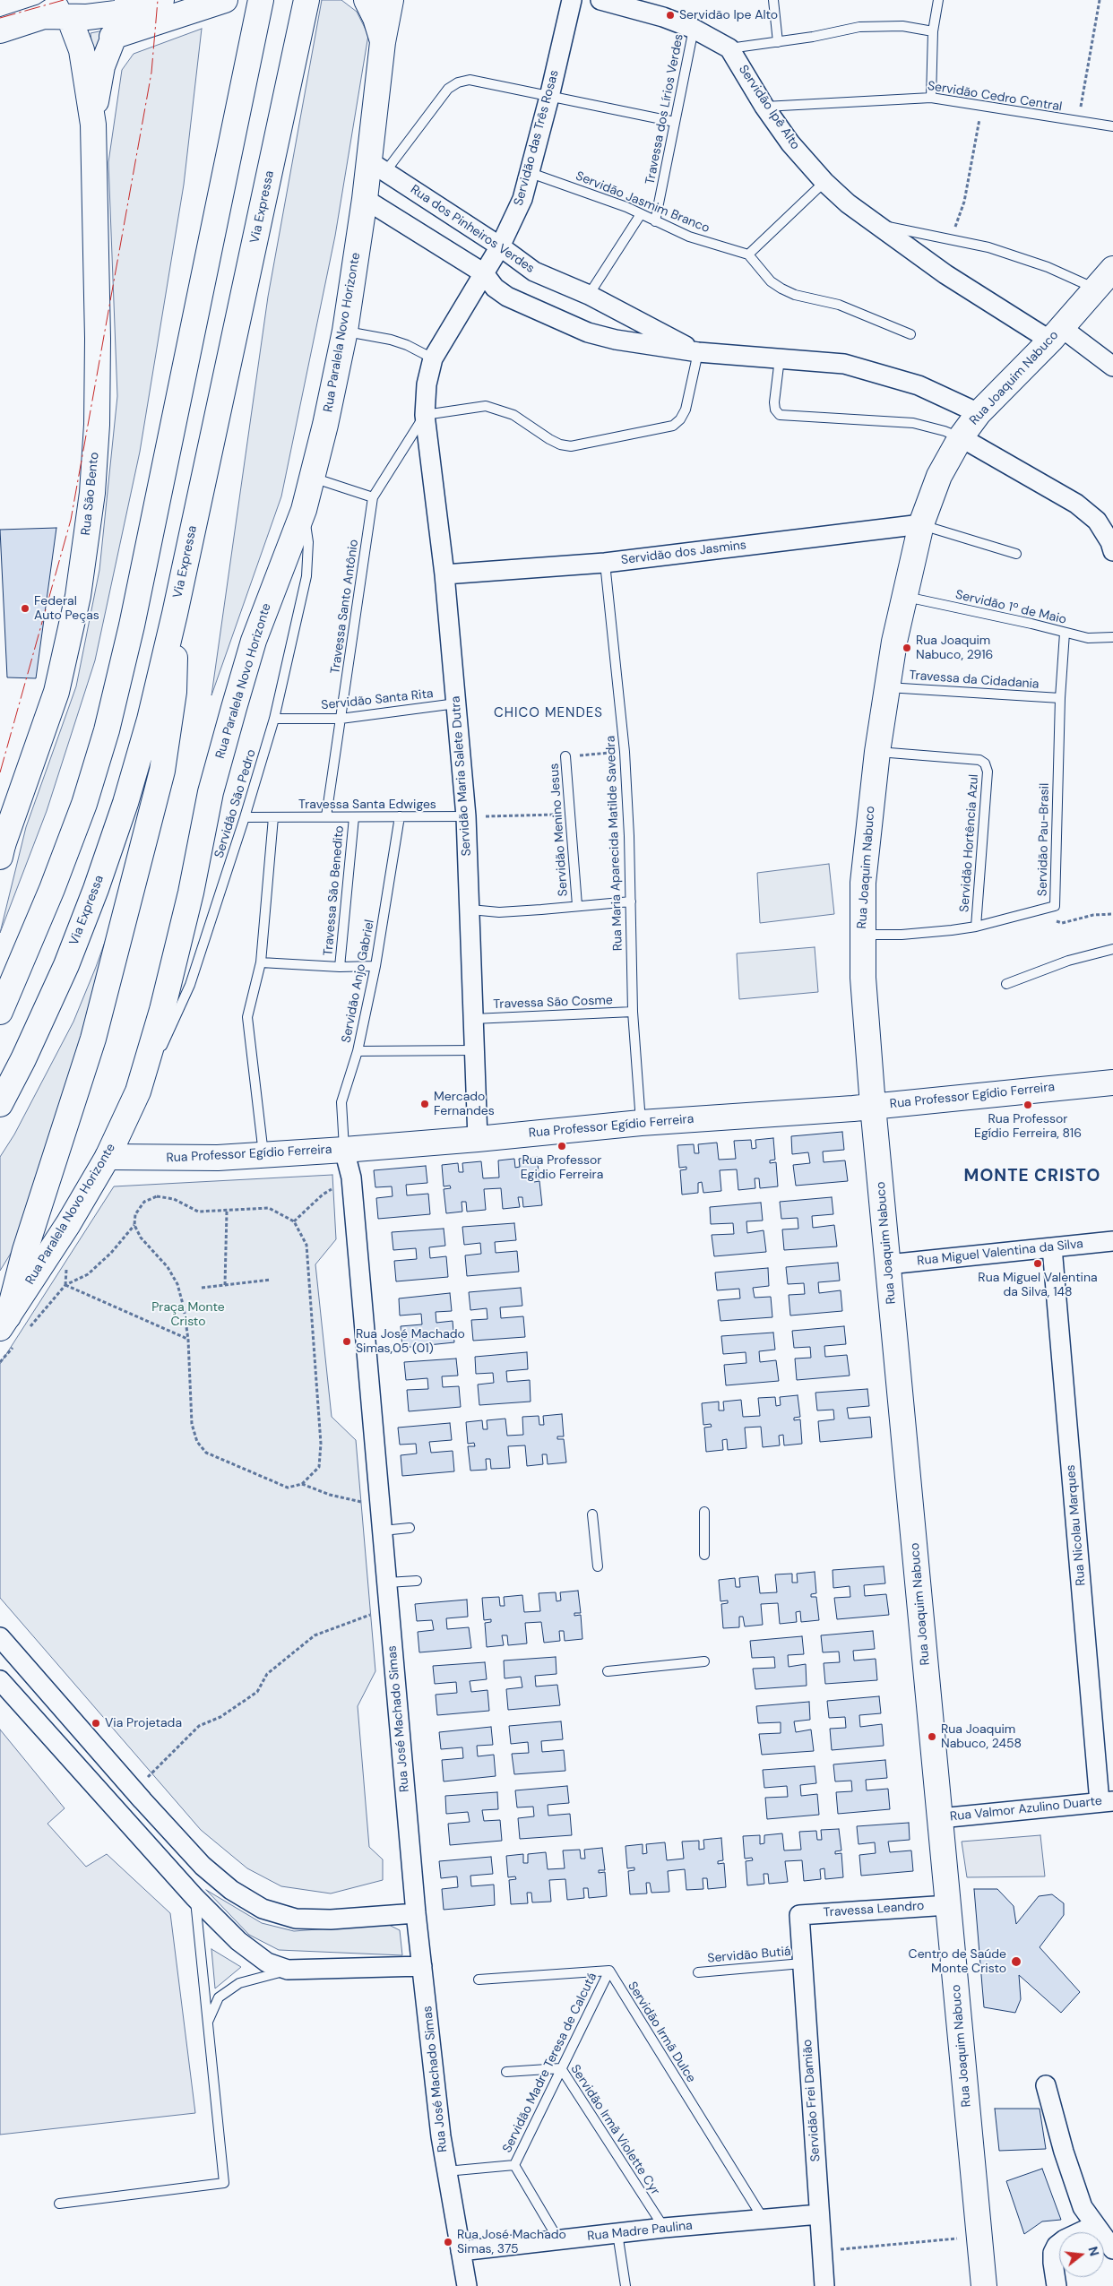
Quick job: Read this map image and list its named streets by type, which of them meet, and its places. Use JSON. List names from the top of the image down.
{
  "streets": {
    "main road": [
      "Via Expressa",
      "Rua Paralela Novo Horizonte",
      "Rua Joaquim Nabuco",
      "Rua São Bento",
      "Rua Professor Egídio Ferreira"
    ],
    "street": [
      "Servidão Ipê Alto",
      "Servidão das Três Rosas",
      "Rua dos Pinheiros Verdes",
      "Servidão dos Jasmins",
      "Servidão Maria Salete Dutra",
      "Rua Miguel Valentina da Silva",
      "Rua Nicolau Marques",
      "Rua José Machado Simas",
      "Rua Valmor Azulino Duarte",
      "Travessa Leandro",
      "Servidão Frei Damião",
      "Rua Madre Paulina"
    ],
    "lane": [
      "Servidão Cedro Central",
      "Travessa dos Lírios Verdes",
      "Servidão Jasmim Branco",
      "Travessa Santo Antônio",
      "Servidão 1º de Maio",
      "Travessa da Cidadania",
      "Servidão Santa Rita",
      "Servidão São Pedro",
      "Travessa Santa Edwiges",
      "Servidão Menino Jesus",
      "Servidão Pau-Brasil",
      "Rua Maria Aparecida Matilde Savedra",
      "Servidão Hortência Azul",
      "Travessa São Benedito",
      "Servidão Anjo Gabriel",
      "Travessa São Cosme",
      "Servidão Butiá",
      "Servidão Irmã Dulce",
      "Servidão Madre Teresa de Calcutá",
      "Servidão Irmã Violette Cyr"
    ]
  },
  "crossings": [
    ["Servidão Cedro Central", "Servidão Ipê Alto"],
    ["Servidão Ipê Alto", "Rua Joaquim Nabuco"],
    ["Travessa dos Lírios Verdes", "Servidão Jasmim Branco"],
    ["Servidão das Três Rosas", "Servidão Jasmim Branco"],
    ["Servidão das Três Rosas", "Rua dos Pinheiros Verdes"],
    ["Servidão das Três Rosas", "Travessa Santo Antônio"],
    ["Servidão das Três Rosas", "Servidão Maria Salete Dutra"],
    ["Rua dos Pinheiros Verdes", "Rua Paralela Novo Horizonte"],
    ["Rua dos Pinheiros Verdes", "Rua Joaquim Nabuco"],
    ["Rua Paralela Novo Horizonte", "Servidão São Pedro"],
    ["Rua Paralela Novo Horizonte", "Rua Professor Egídio Ferreira"],
    ["Rua Joaquim Nabuco", "Servidão dos Jasmins"],
    ["Rua Joaquim Nabuco", "Servidão 1º de Maio"],
    ["Rua Joaquim Nabuco", "Travessa da Cidadania"],
    ["Rua Joaquim Nabuco", "Servidão Pau-Brasil"],
    ["Rua Joaquim Nabuco", "Servidão Hortência Azul"],
    ["Rua Joaquim Nabuco", "Rua Professor Egídio Ferreira"],
    ["Rua Joaquim Nabuco", "Rua Miguel Valentina da Silva"],
    ["Rua Joaquim Nabuco", "Rua Valmor Azulino Duarte"],
    ["Rua Joaquim Nabuco", "Travessa Leandro"],
    ["Servidão dos Jasmins", "Servidão Maria Salete Dutra"],
    ["Servidão dos Jasmins", "Rua Maria Aparecida Matilde Savedra"],
    ["Travessa Santo Antônio", "Servidão Santa Rita"],
    ["Travessa Santo Antônio", "Servidão Maria Salete Dutra"],
    ["Travessa Santo Antônio", "Travessa Santa Edwiges"],
    ["Servidão 1º de Maio", "Servidão Pau-Brasil"],
    ["Travessa da Cidadania", "Servidão Pau-Brasil"],
    ["Servidão Santa Rita", "Servidão Maria Salete Dutra"],
    ["Servidão Santa Rita", "Servidão São Pedro"],
    ["Servidão Maria Salete Dutra", "Travessa Santa Edwiges"],
    ["Servidão Maria Salete Dutra", "Travessa São Cosme"],
    ["Servidão Maria Salete Dutra", "Rua Professor Egídio Ferreira"],
    ["Servidão São Pedro", "Travessa Santa Edwiges"],
    ["Travessa Santa Edwiges", "Travessa São Benedito"],
    ["Travessa Santa Edwiges", "Servidão Anjo Gabriel"],
    ["Servidão Menino Jesus", "Rua Maria Aparecida Matilde Savedra"],
    ["Servidão Pau-Brasil", "Servidão Hortência Azul"],
    ["Rua Maria Aparecida Matilde Savedra", "Travessa São Cosme"],
    ["Rua Maria Aparecida Matilde Savedra", "Rua Professor Egídio Ferreira"],
    ["Servidão Anjo Gabriel", "Rua Professor Egídio Ferreira"],
    ["Servidão Anjo Gabriel", "Rua José Machado Simas"],
    ["Rua Professor Egídio Ferreira", "Rua José Machado Simas"],
    ["Rua Miguel Valentina da Silva", "Rua Nicolau Marques"],
    ["Rua Nicolau Marques", "Rua Valmor Azulino Duarte"],
    ["Rua José Machado Simas", "Rua Madre Paulina"],
    ["Travessa Leandro", "Servidão Frei Damião"],
    ["Servidão Butiá", "Servidão Frei Damião"],
    ["Servidão Irmã Dulce", "Servidão Madre Teresa de Calcutá"],
    ["Servidão Irmã Dulce", "Rua Madre Paulina"],
    ["Servidão Madre Teresa de Calcutá", "Servidão Irmã Violette Cyr"],
    ["Servidão Frei Damião", "Rua Madre Paulina"],
    ["Servidão Irmã Violette Cyr", "Rua Madre Paulina"]
  ],
  "districts": ["CHICO MENDES", "MONTE CRISTO"],
  "parks": ["Praça Monte Cristo"],
  "places": [
    "Servidão Ipe Alto",
    "Federal Auto Peças",
    "Rua Joaquim Nabuco, 2916",
    "Mercado Fernandes",
    "Rua Professor Egídio Ferreira, 816",
    "Rua Professor Egidio Ferreira",
    "Rua Miguel Valentina da Silva, 148",
    "Rua José Machado Simas,05 (01)",
    "Via Projetada",
    "Rua Joaquim Nabuco, 2458",
    "Centro de Saúde Monte Cristo",
    "Rua José Machado Simas, 375"
  ],
  "north": "right"
}
